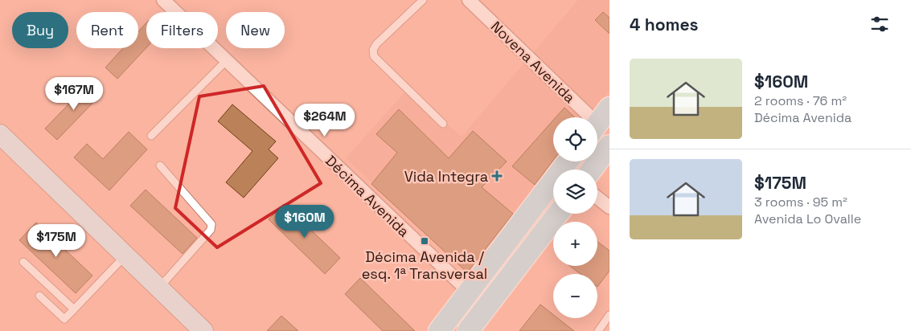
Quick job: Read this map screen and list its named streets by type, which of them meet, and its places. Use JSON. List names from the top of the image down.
{
  "streets": {
    "street": ["Novena Avenida", "Décima Avenida"]
  },
  "places": {
    "health": ["Vida Integra"],
    "transit": ["Décima Avenida / esq. 1ª Transversal"]
  },
  "page": {
    "heading": "4 homes",
    "chip": [
      "Buy",
      "Rent",
      "Filters",
      "New"
    ],
    "list": [
      {
        "name": "$160M",
        "note": "2 rooms · 76 m² · Décima Avenida"
      },
      {
        "name": "$175M",
        "note": "3 rooms · 95 m² · Avenida Lo Ovalle"
      }
    ],
    "price": [
      "$167M",
      "$264M",
      "$160M",
      "$175M"
    ],
    "map_buttons": ["+", "−"]
  }
}
